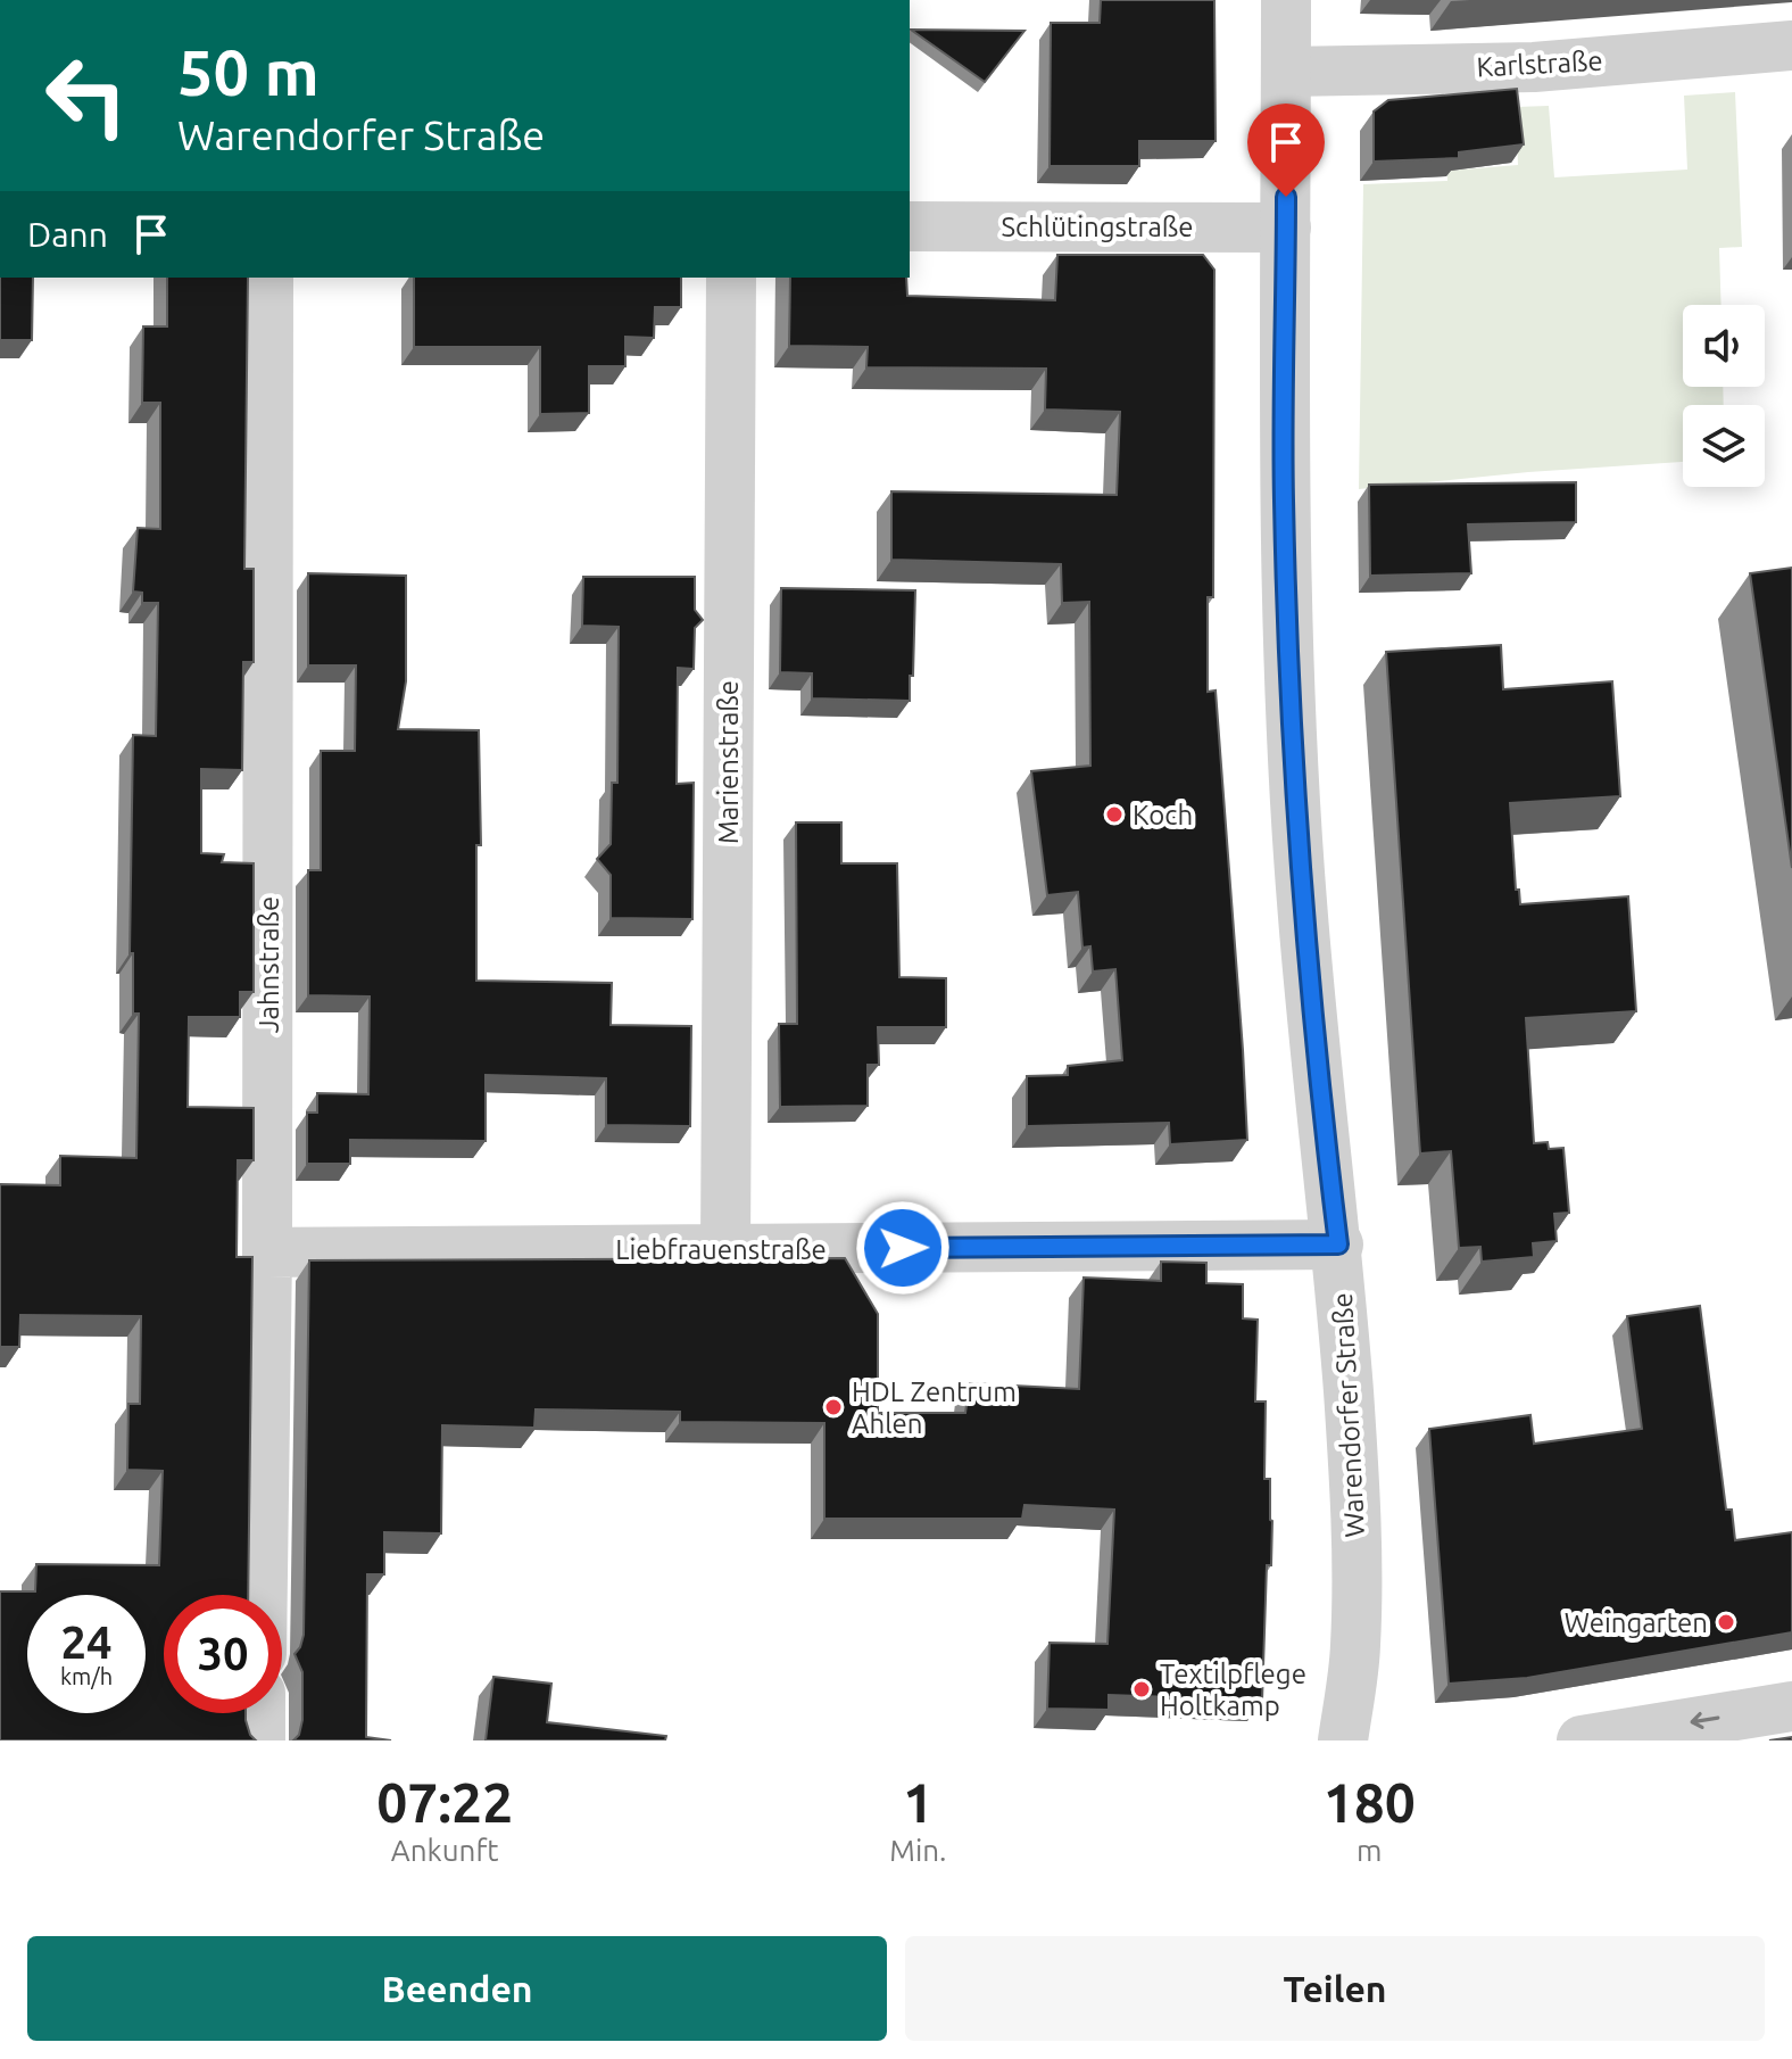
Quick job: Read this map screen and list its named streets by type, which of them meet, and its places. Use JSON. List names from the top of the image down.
{
  "streets": {
    "street": [
      "Karlstraße",
      "Schlütingstraße",
      "Marienstraße",
      "Jahnstraße",
      "Liebfrauenstraße",
      "Warendorfer Straße"
    ]
  },
  "crossings": [
    ["Karlstraße", "Warendorfer Straße"],
    ["Schlütingstraße", "Warendorfer Straße"],
    ["Marienstraße", "Liebfrauenstraße"],
    ["Jahnstraße", "Liebfrauenstraße"],
    ["Liebfrauenstraße", "Warendorfer Straße"]
  ],
  "places": [
    "Koch",
    "HDL Zentrum Ahlen",
    "Weingarten",
    "Textilpflege Holtkamp"
  ],
  "page": {
    "turn": ["50 m", "Warendorfer Straße"],
    "then": "Dann",
    "speed": "24 km/h",
    "limit": "30",
    "eta": [
      "07:22",
      "Ankunft",
      "1",
      "Min.",
      "180",
      "m"
    ],
    "buttons": ["Beenden", "Teilen"]
  }
}
